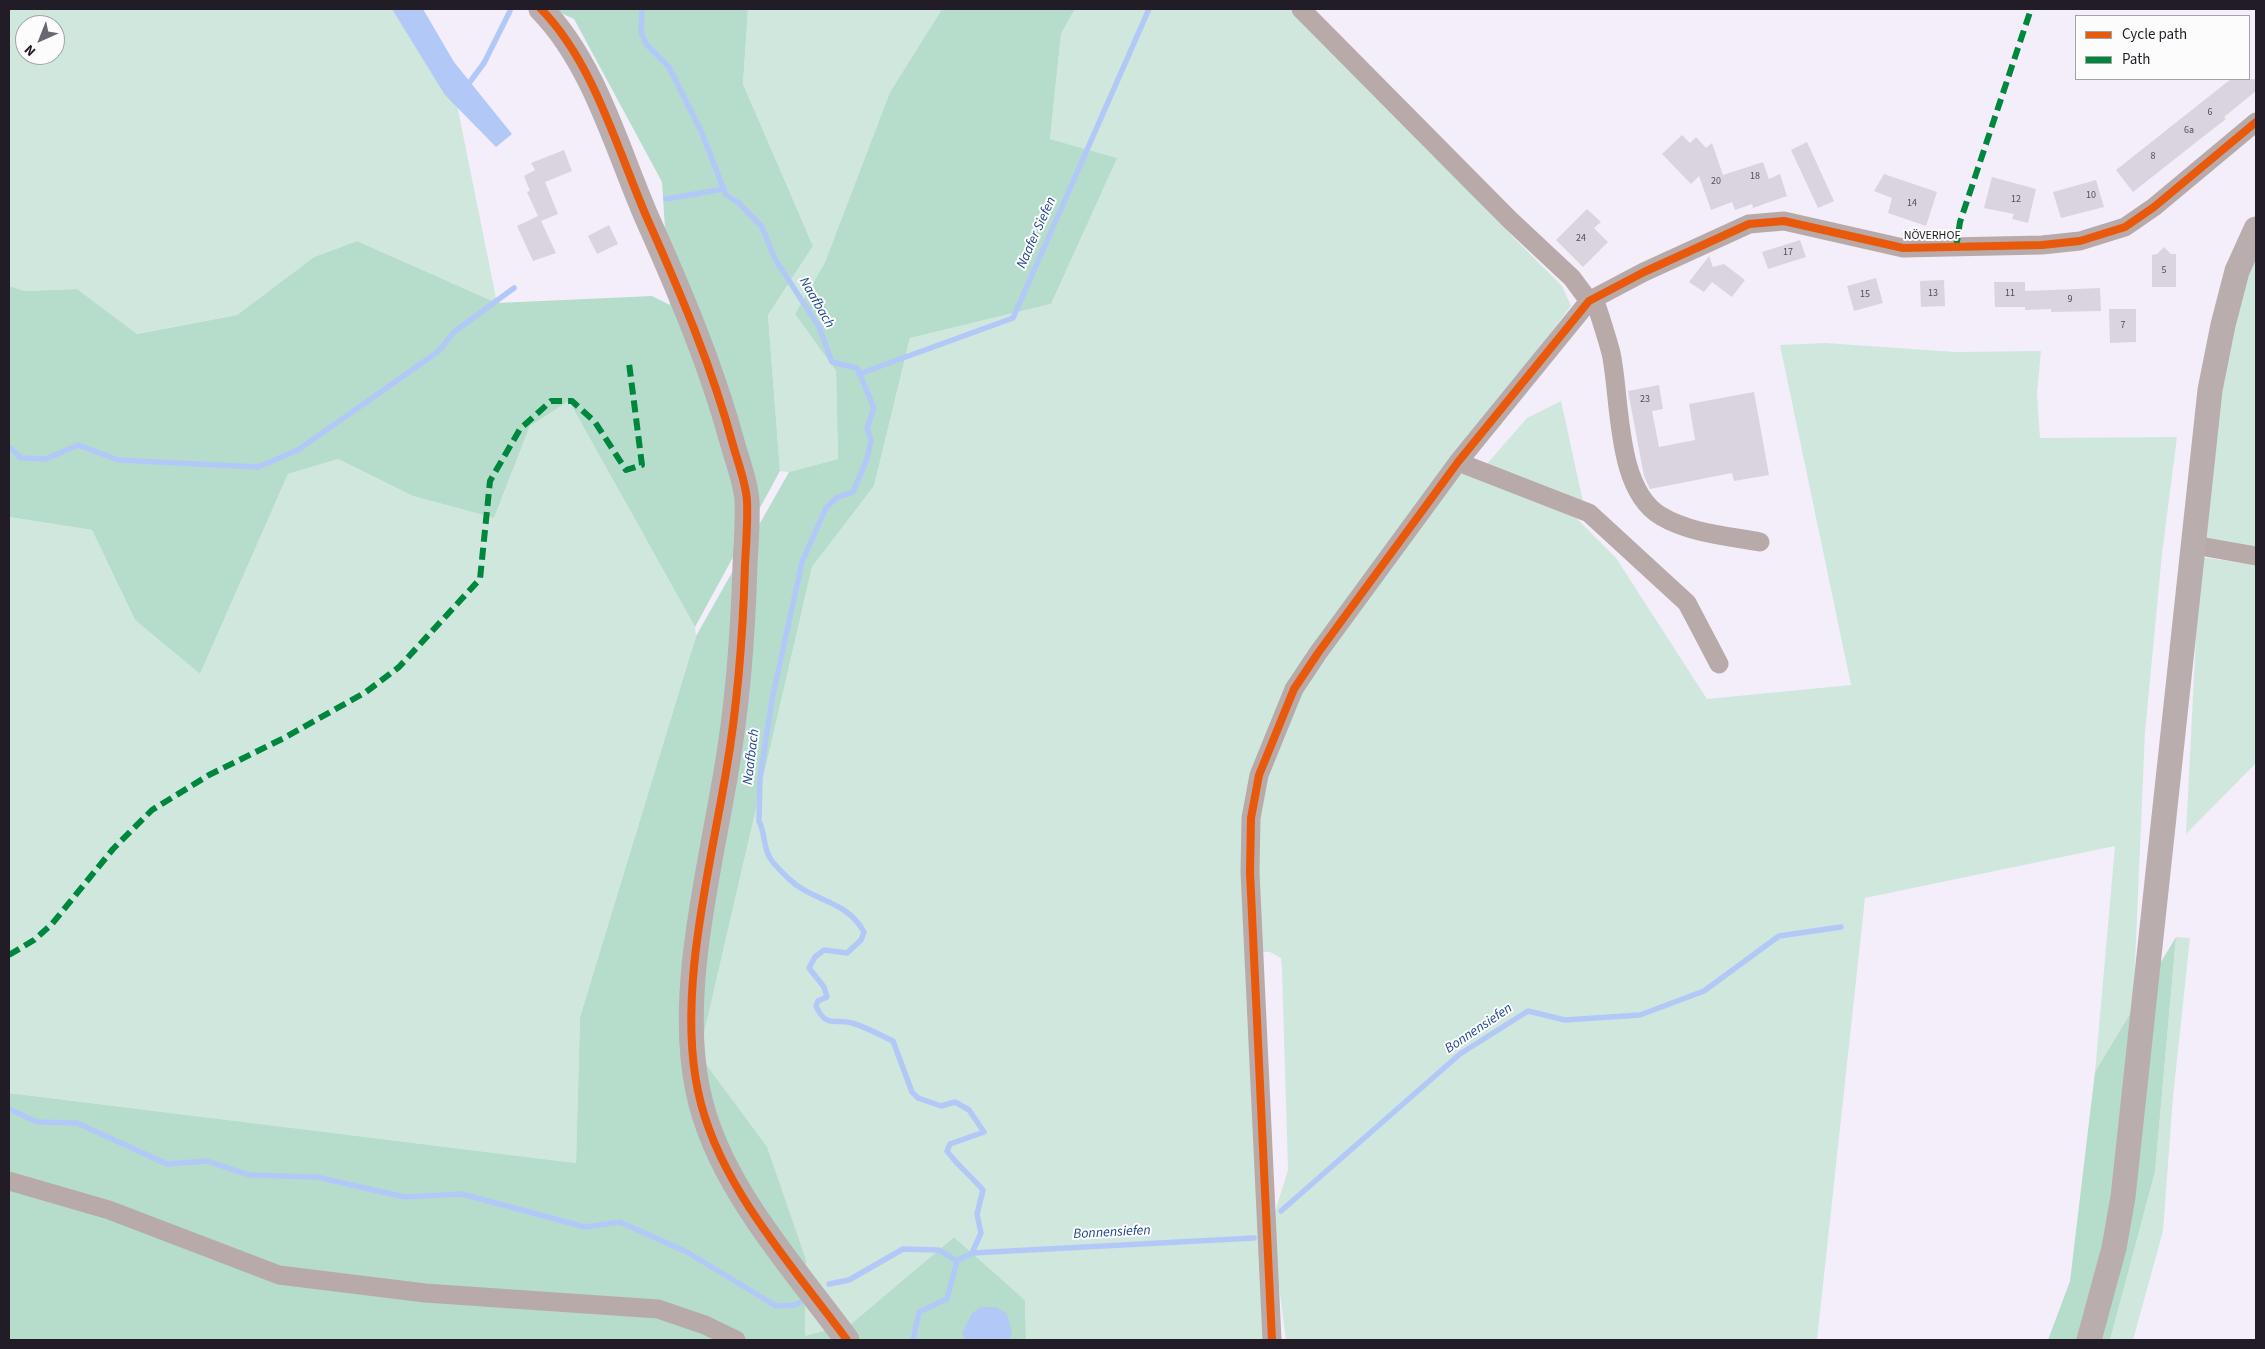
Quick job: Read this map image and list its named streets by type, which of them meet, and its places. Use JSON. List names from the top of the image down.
{
  "streets": {
    "street": ["NÖVERHOF"]
  },
  "water": ["Naafer Siefen", "Naafbach", "Bonnensiefen"],
  "house_numbers": [
    "6",
    "6a",
    "8",
    "18",
    "20",
    "10",
    "12",
    "14",
    "24",
    "17",
    "5",
    "13",
    "11",
    "15",
    "9",
    "7",
    "23"
  ],
  "legend": ["Cycle path", "Path"],
  "north": "bottom left"
}
